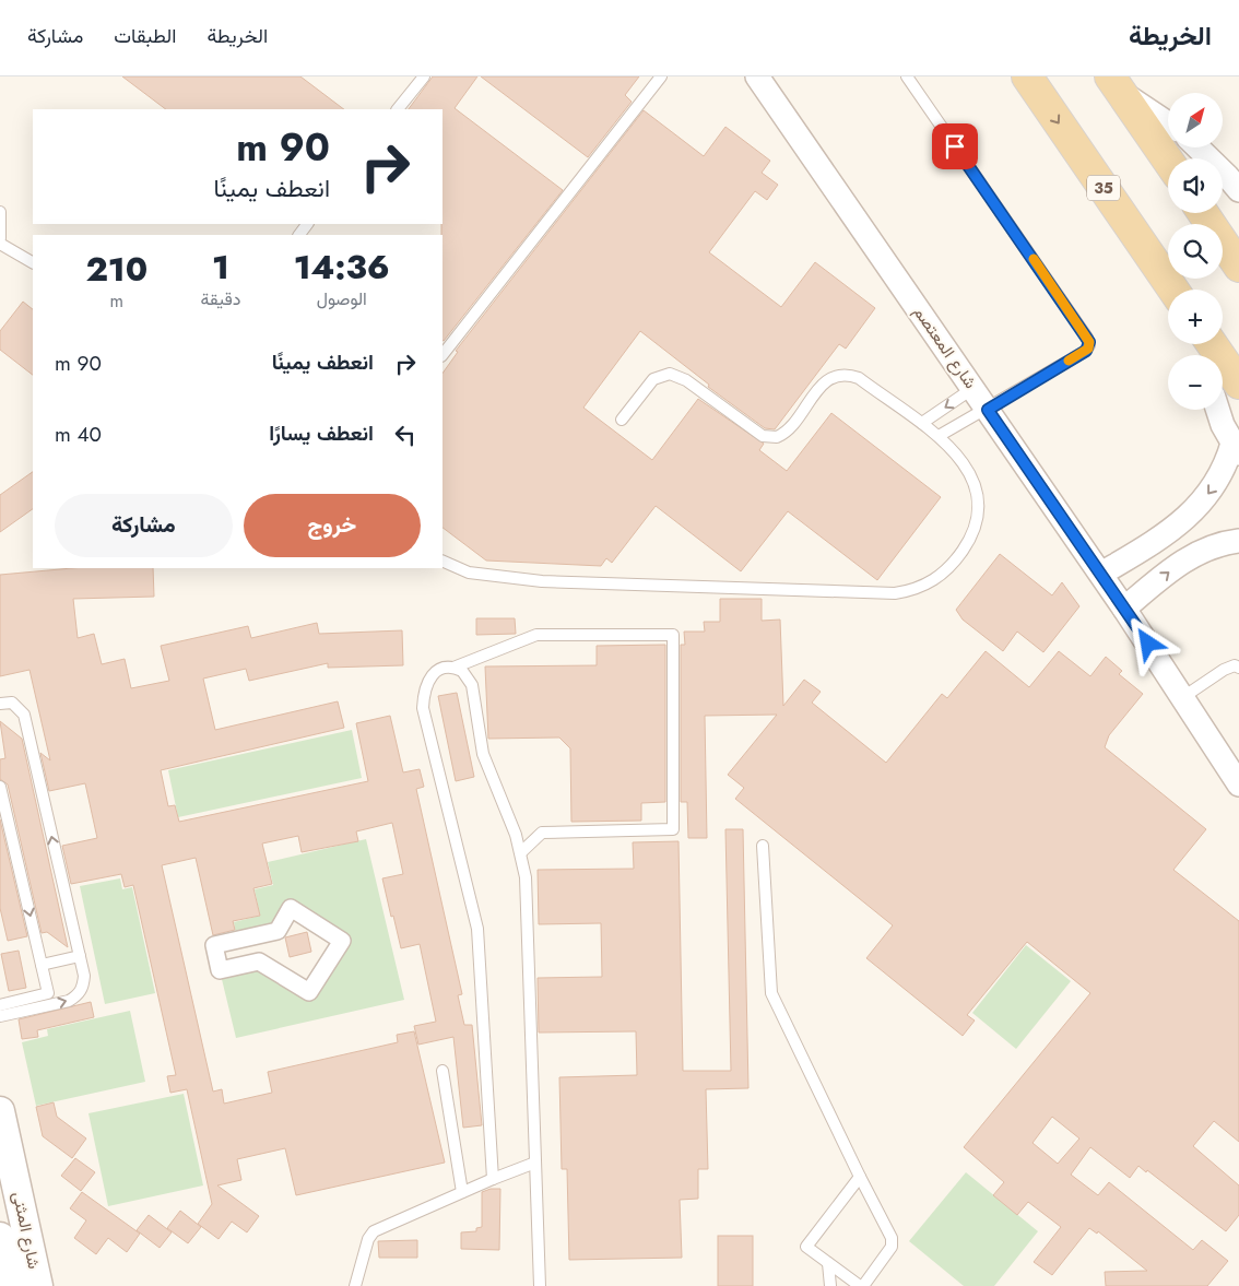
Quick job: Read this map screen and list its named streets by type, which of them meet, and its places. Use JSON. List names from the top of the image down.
{
  "streets": {
    "main road": ["35"],
    "street": ["شارع المعتصم", "شارع المثنى"]
  },
  "north": "top right",
  "page": {
    "header": "الخريطة",
    "nav": ["الخريطة", "الطبقات", "مشاركة"],
    "map_buttons": ["+", "−"],
    "turn": ["90 m", "انعطف يمينًا"],
    "eta": [
      "14:36",
      "الوصول",
      "1",
      "دقيقة",
      "210",
      "m"
    ],
    "list": [
      {
        "name": "انعطف يمينًا",
        "value": "90 m"
      },
      {
        "name": "انعطف يسارًا",
        "value": "40 m"
      }
    ],
    "buttons": ["خروج", "مشاركة"]
  }
}
